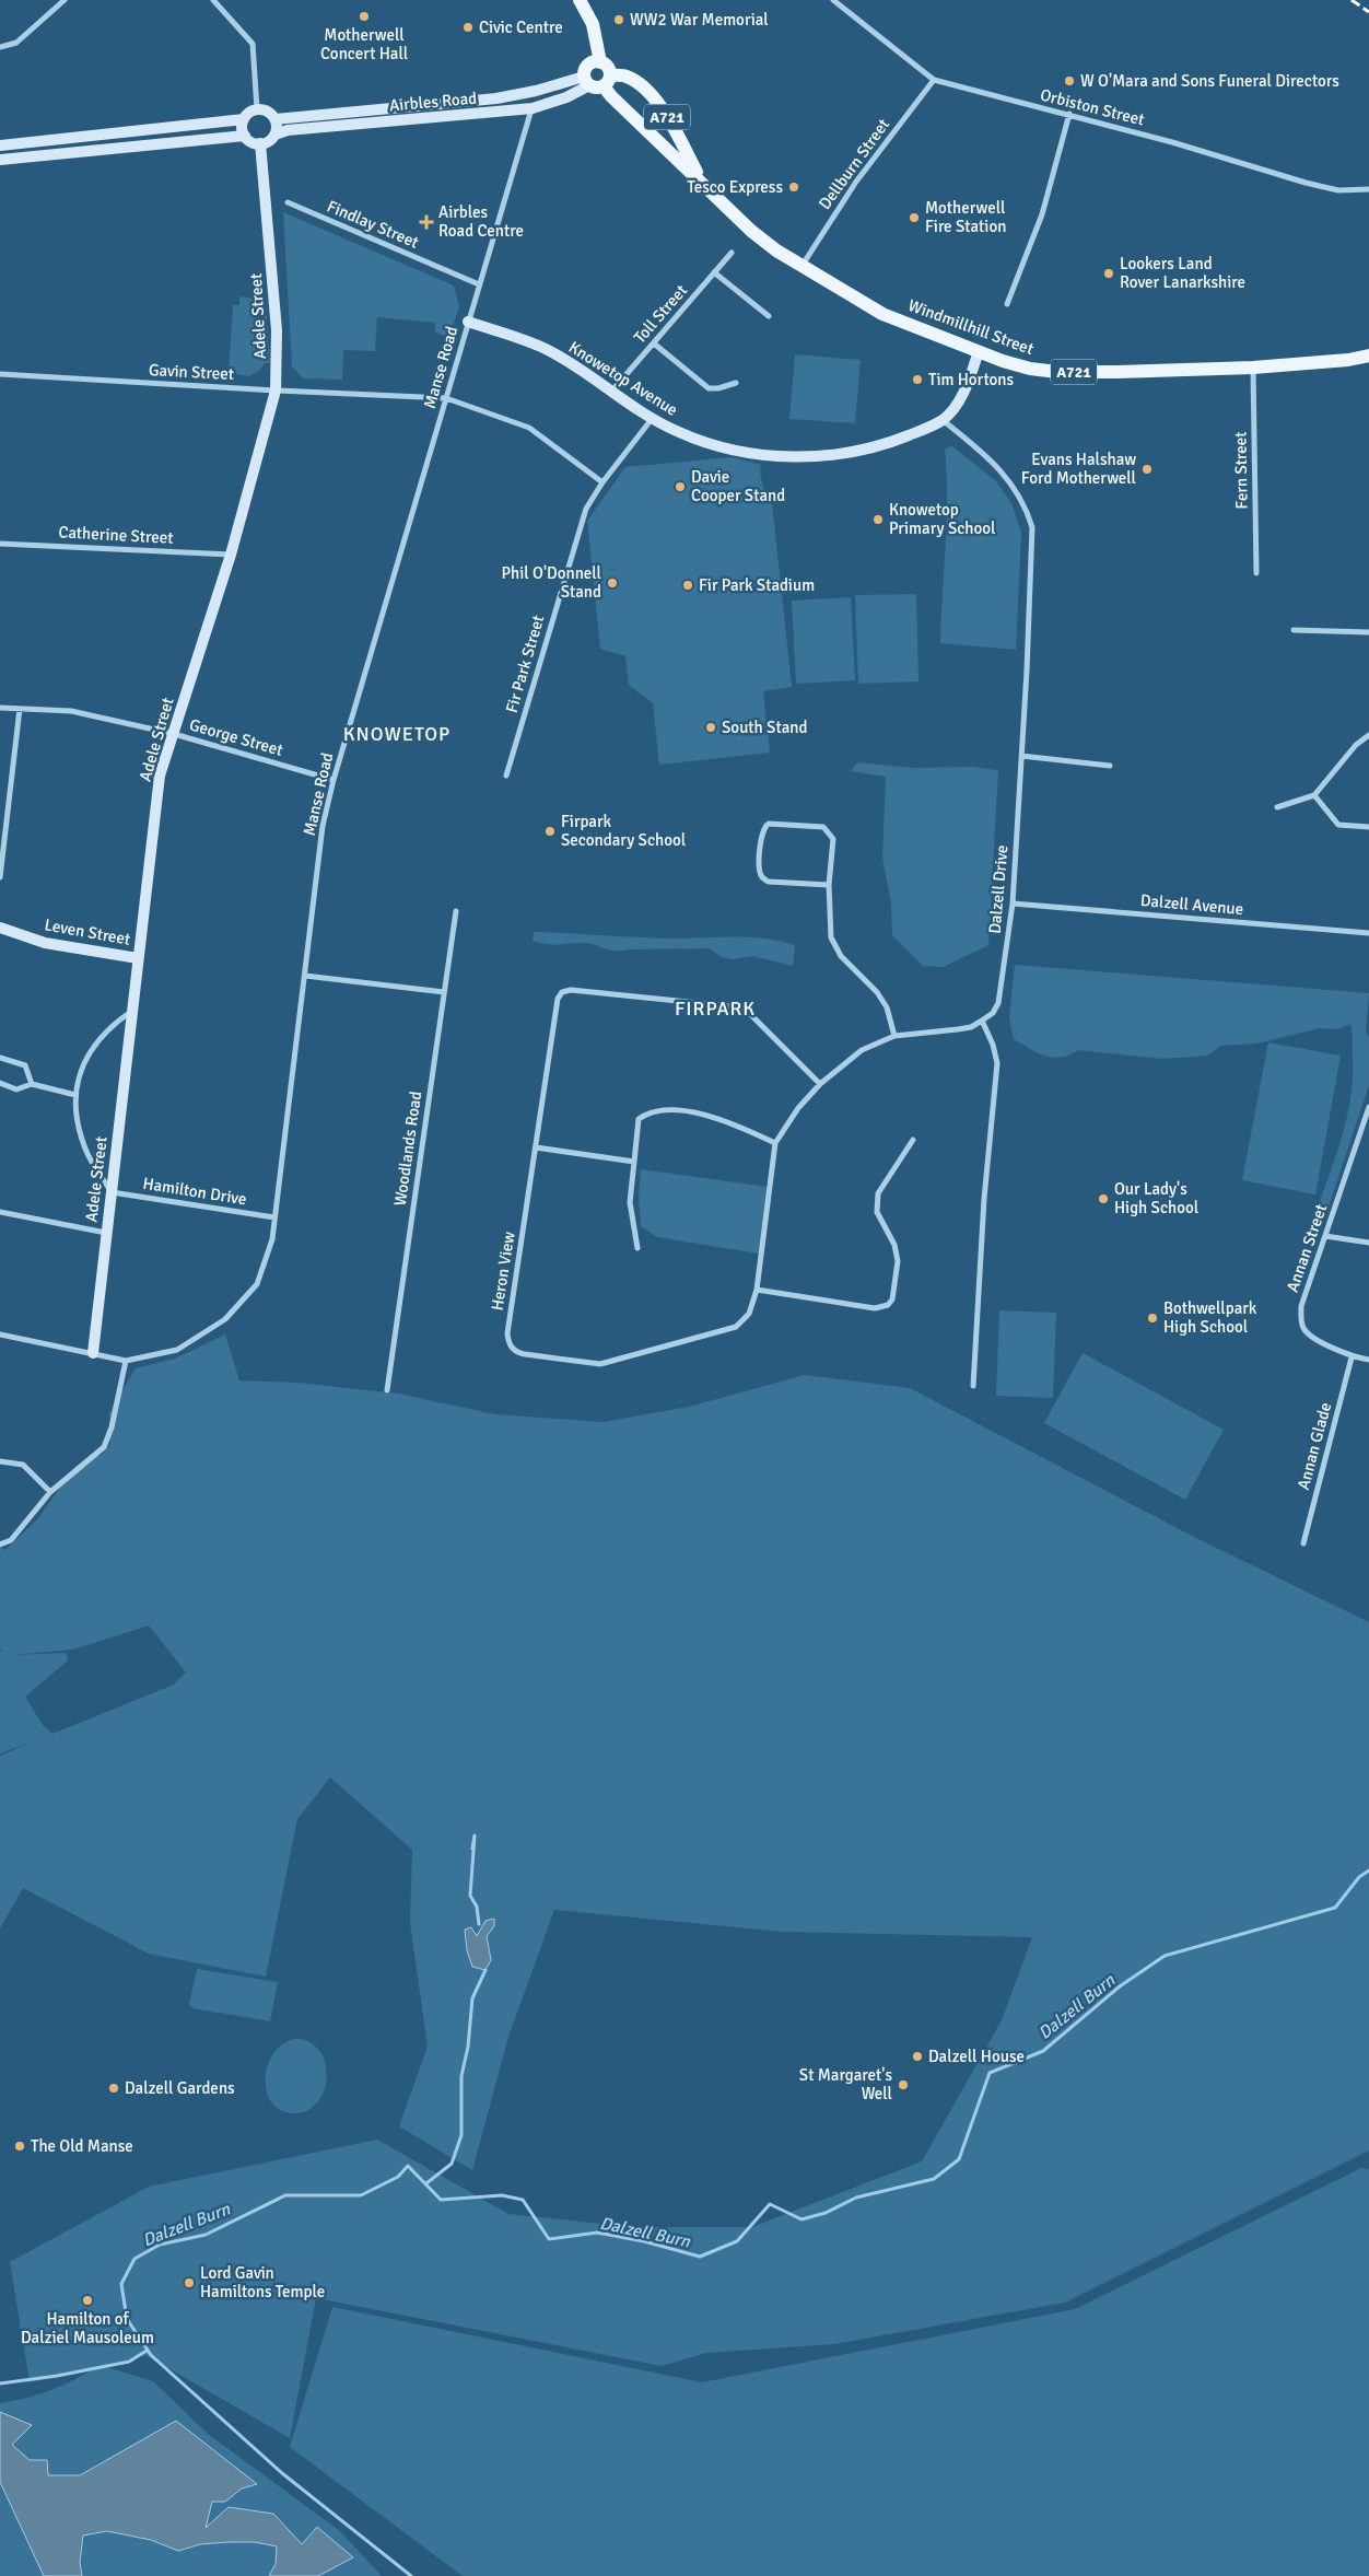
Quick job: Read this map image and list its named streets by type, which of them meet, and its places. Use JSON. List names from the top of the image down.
{
  "streets": {
    "main road": ["A721", "Windmillhill Street"],
    "street": [
      "Airbles Road",
      "Orbiston Street",
      "Dellburn Street",
      "Findlay Street",
      "Toll Street",
      "Adele Street",
      "Manse Road",
      "Gavin Street",
      "Knowetop Avenue",
      "Fern Street",
      "Catherine Street",
      "Fir Park Street",
      "George Street",
      "Dalzell Drive",
      "Dalzell Avenue",
      "Leven Street",
      "Woodlands Road",
      "Hamilton Drive",
      "Annan Street",
      "Heron View",
      "Annan Glade"
    ]
  },
  "crossings": [
    ["Airbles Road", "Adele Street"],
    ["Airbles Road", "Windmillhill Street"],
    ["Airbles Road", "Manse Road"],
    ["Orbiston Street", "Dellburn Street"],
    ["Dellburn Street", "Windmillhill Street"],
    ["Findlay Street", "Manse Road"],
    ["Toll Street", "Knowetop Avenue"],
    ["Adele Street", "Manse Road"],
    ["Adele Street", "Gavin Street"],
    ["Adele Street", "Catherine Street"],
    ["Adele Street", "George Street"],
    ["Adele Street", "Leven Street"],
    ["Adele Street", "Hamilton Drive"],
    ["Windmillhill Street", "Knowetop Avenue"],
    ["Windmillhill Street", "Fern Street"],
    ["Manse Road", "Gavin Street"],
    ["Manse Road", "Knowetop Avenue"],
    ["Manse Road", "George Street"],
    ["Manse Road", "Hamilton Drive"],
    ["Gavin Street", "Fir Park Street"],
    ["Knowetop Avenue", "Fir Park Street"],
    ["Knowetop Avenue", "Dalzell Drive"],
    ["Dalzell Drive", "Dalzell Avenue"],
    ["Dalzell Drive", "Heron View"],
    ["Annan Street", "Annan Glade"]
  ],
  "districts": ["KNOWETOP", "FIRPARK"],
  "water": ["Dalzell Burn"],
  "places": {
    "other": [
      "Motherwell Concert Hall",
      "WW2 War Memorial",
      "Civic Centre",
      "W O'Mara and Sons Funeral Directors",
      "Tesco Express",
      "Motherwell Fire Station",
      "Lookers Land Rover Lanarkshire",
      "Tim Hortons",
      "Evans Halshaw Ford Motherwell",
      "Davie Cooper Stand",
      "Knowetop Primary School",
      "Phil O'Donnell Stand",
      "Fir Park Stadium",
      "South Stand",
      "Firpark Secondary School",
      "Our Lady's High School",
      "Bothwellpark High School",
      "Dalzell House",
      "St Margaret's Well",
      "Dalzell Gardens",
      "The Old Manse",
      "Lord Gavin Hamiltons Temple",
      "Hamilton of Dalziel Mausoleum"
    ],
    "health": ["Airbles Road Centre"]
  }
}
